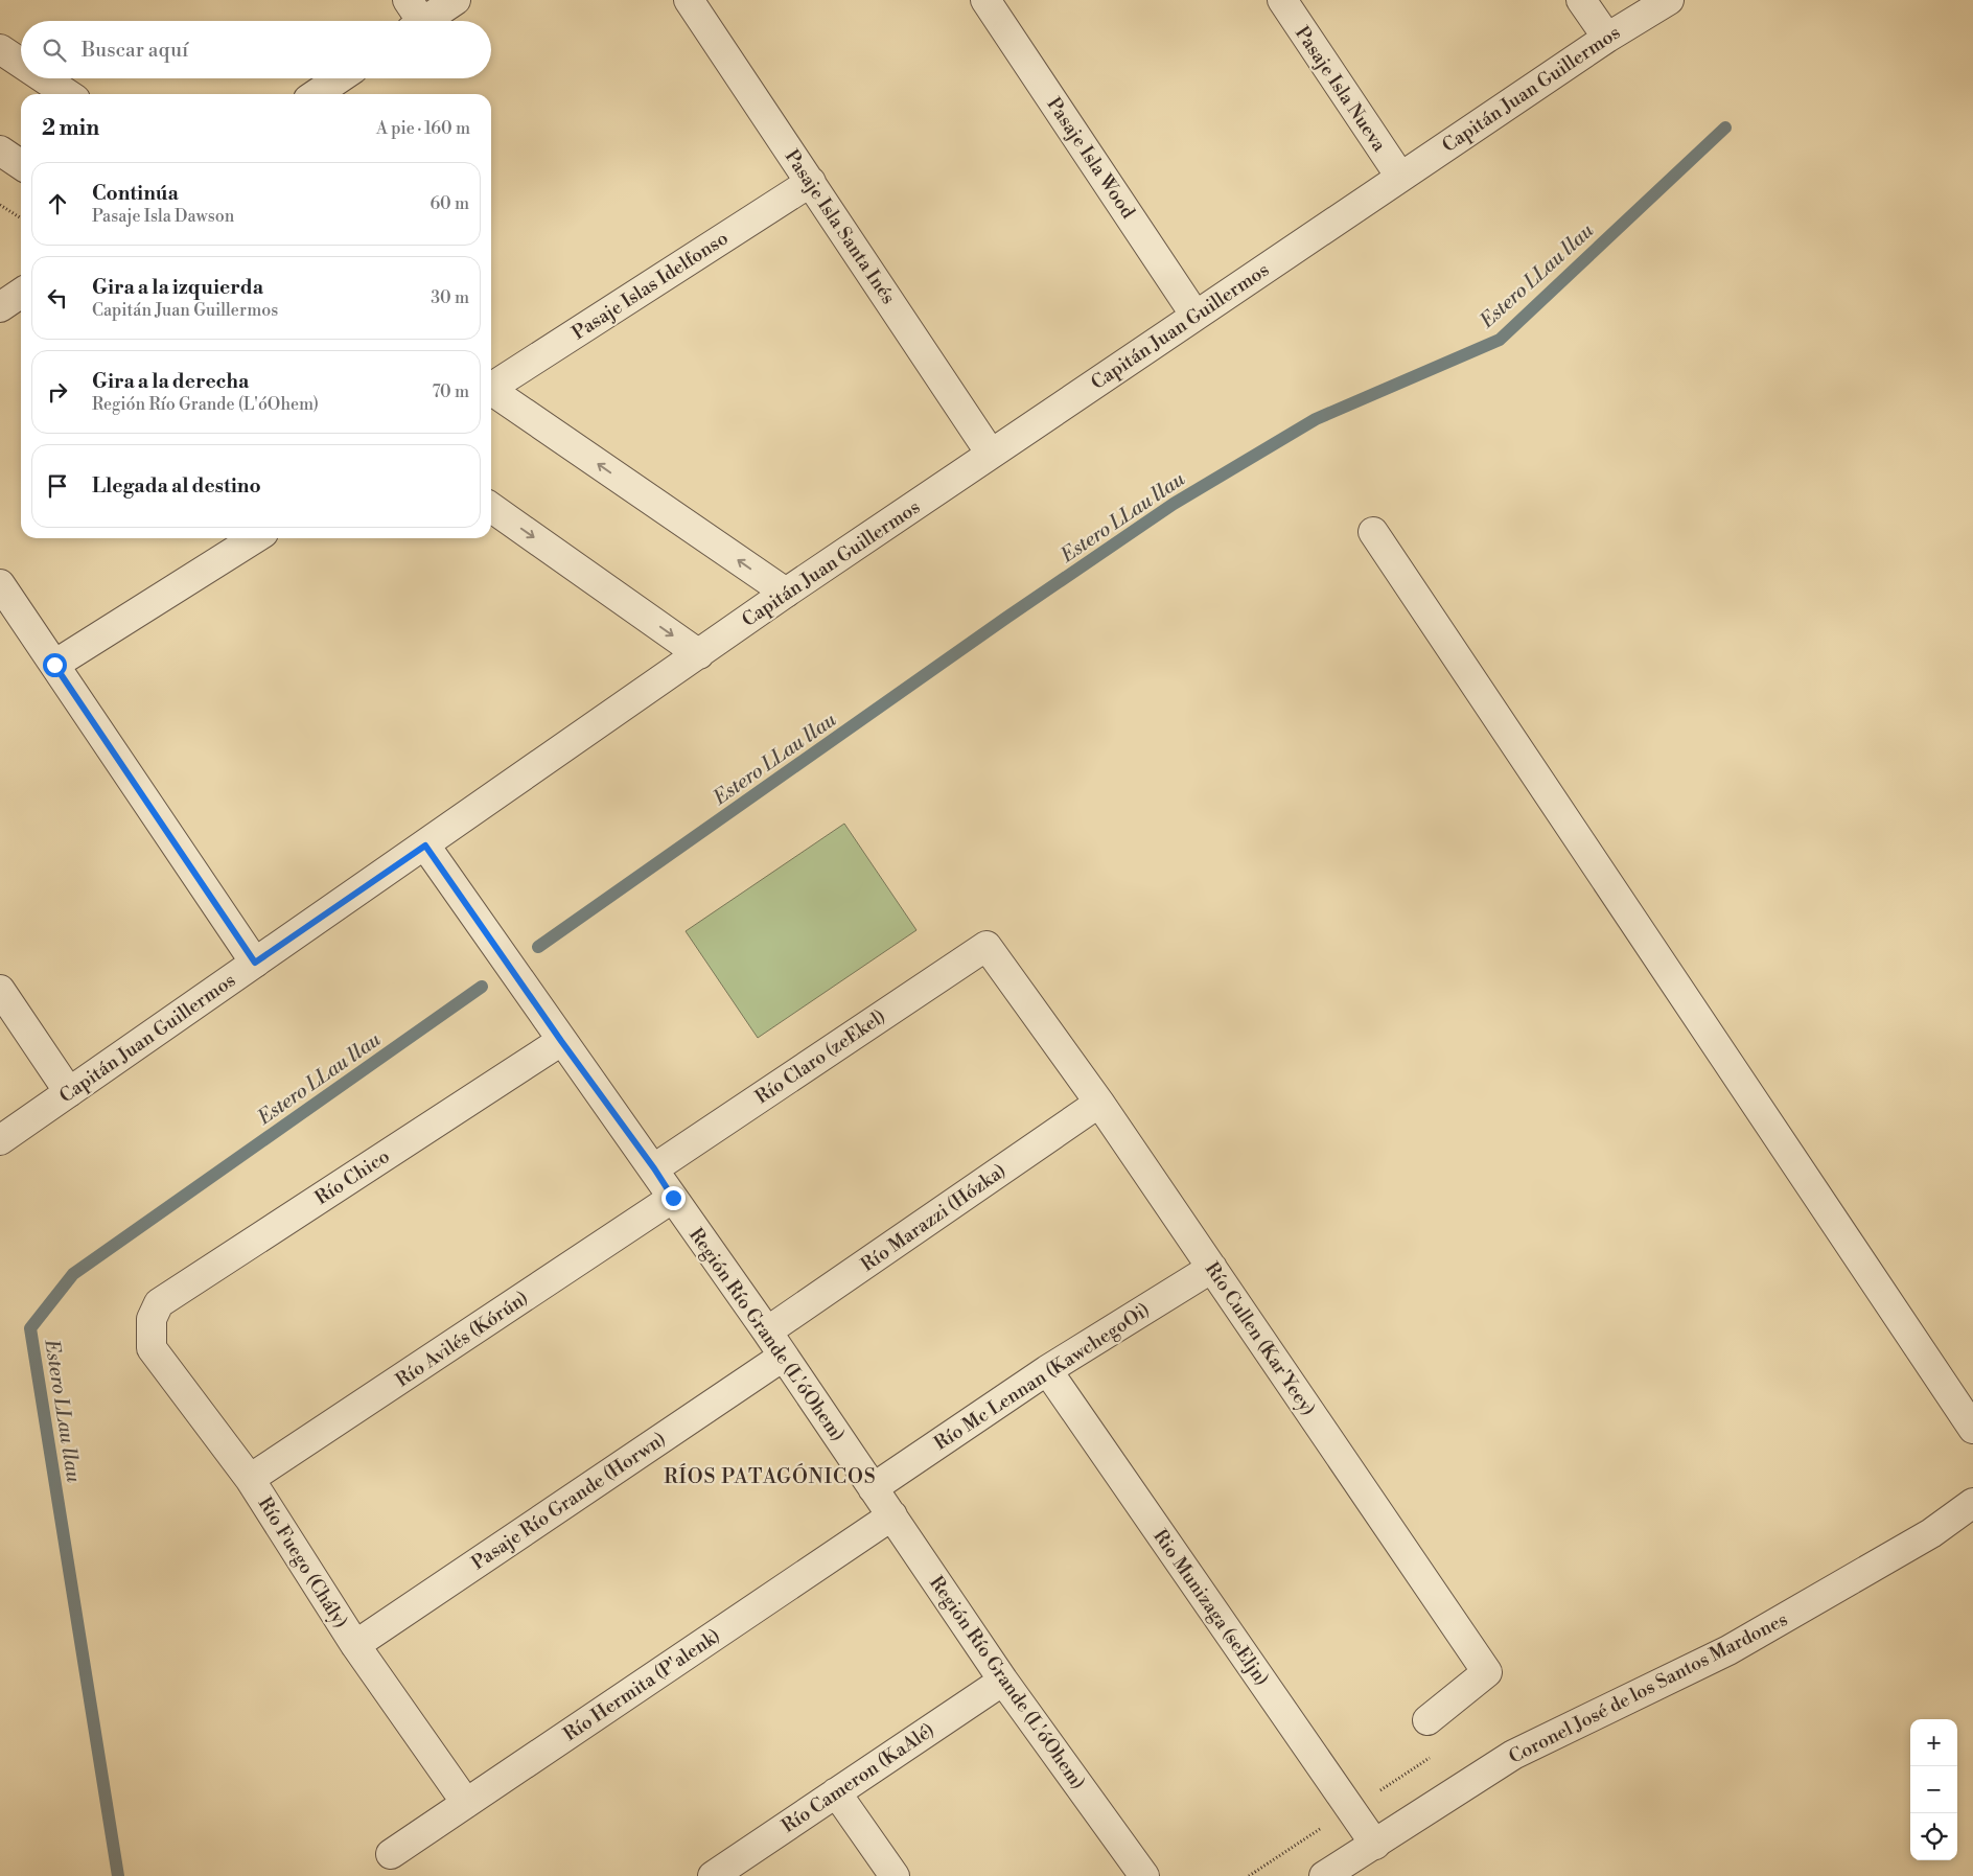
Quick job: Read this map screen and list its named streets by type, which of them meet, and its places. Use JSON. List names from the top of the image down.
{
  "streets": {
    "street": [
      "Pasaje Isla Nueva",
      "Capitán Juan Guillermos",
      "Pasaje Isla Wood",
      "Pasaje Isla Santa Inés",
      "Pasaje Islas Idelfonso",
      "Río Claro (zeEkel)",
      "Río Chico",
      "Río Marazzi (Hózka)",
      "Región Río Grande (L'óOhem)",
      "Río Avilés (Kórún)",
      "Río Cullen (Kar'Yeey)",
      "Río Mc Lennan (KawchegoOi)",
      "Pasaje Río Grande (Horwn)",
      "Río Fuego (Chály)",
      "Rio Munizaga (seEljn)",
      "Río Hermita (P'alenk)",
      "Coronel José de los Santos Mardones",
      "Río Cameron (KaAlé)"
    ]
  },
  "crossings": [
    ["Pasaje Isla Nueva", "Capitán Juan Guillermos"],
    ["Capitán Juan Guillermos", "Pasaje Isla Wood"],
    ["Capitán Juan Guillermos", "Pasaje Isla Santa Inés"],
    ["Capitán Juan Guillermos", "Región Río Grande (L'óOhem)"],
    ["Pasaje Isla Santa Inés", "Pasaje Islas Idelfonso"],
    ["Río Claro (zeEkel)", "Región Río Grande (L'óOhem)"],
    ["Río Claro (zeEkel)", "Río Cullen (Kar'Yeey)"],
    ["Río Chico", "Región Río Grande (L'óOhem)"],
    ["Río Chico", "Río Fuego (Chály)"],
    ["Río Marazzi (Hózka)", "Región Río Grande (L'óOhem)"],
    ["Río Marazzi (Hózka)", "Río Cullen (Kar'Yeey)"],
    ["Región Río Grande (L'óOhem)", "Río Avilés (Kórún)"],
    ["Región Río Grande (L'óOhem)", "Río Mc Lennan (KawchegoOi)"],
    ["Región Río Grande (L'óOhem)", "Pasaje Río Grande (Horwn)"],
    ["Región Río Grande (L'óOhem)", "Río Hermita (P'alenk)"],
    ["Región Río Grande (L'óOhem)", "Río Cameron (KaAlé)"],
    ["Río Avilés (Kórún)", "Río Fuego (Chály)"],
    ["Río Cullen (Kar'Yeey)", "Río Mc Lennan (KawchegoOi)"],
    ["Río Mc Lennan (KawchegoOi)", "Rio Munizaga (seEljn)"],
    ["Pasaje Río Grande (Horwn)", "Río Fuego (Chály)"],
    ["Río Fuego (Chály)", "Río Hermita (P'alenk)"],
    ["Rio Munizaga (seEljn)", "Coronel José de los Santos Mardones"]
  ],
  "districts": ["RÍOS PATAGÓNICOS"],
  "water": ["Estero LLau llau"],
  "page": {
    "search": "Buscar aquí",
    "heading": ["2 min", "A pie · 160 m"],
    "list": [
      ["Continúa", "Pasaje Isla Dawson", "60 m"],
      ["Gira a la izquierda", "Capitán Juan Guillermos", "30 m"],
      ["Gira a la derecha", "Región Río Grande (L'óOhem)", "70 m"],
      "Llegada al destino"
    ],
    "map_buttons": ["+", "−"]
  }
}
